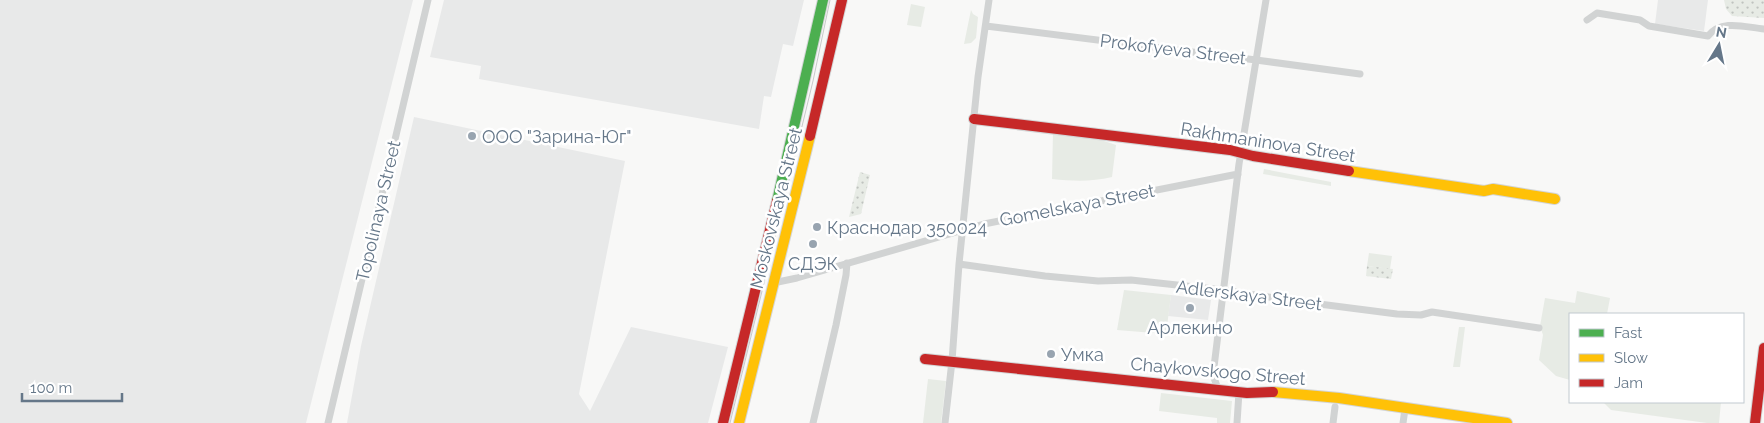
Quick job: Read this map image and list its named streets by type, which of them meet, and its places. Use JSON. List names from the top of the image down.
{
  "streets": {
    "street": [
      "Prokofyeva Street",
      "Rakhmaninova Street",
      "Gomelskaya Street",
      "Moskovskaya Street",
      "Topolinaya Street",
      "Adlerskaya Street",
      "Chaykovskogo Street"
    ]
  },
  "crossings": [
    ["Gomelskaya Street", "Moskovskaya Street"]
  ],
  "places": [
    "ООО \"Зарина-Юг\"",
    "Краснодар 350024",
    "СДЭК",
    "Арлекино",
    "Умка"
  ],
  "legend": ["Fast", "Slow", "Jam"],
  "scale_bar": "100 m",
  "north": "top"
}
